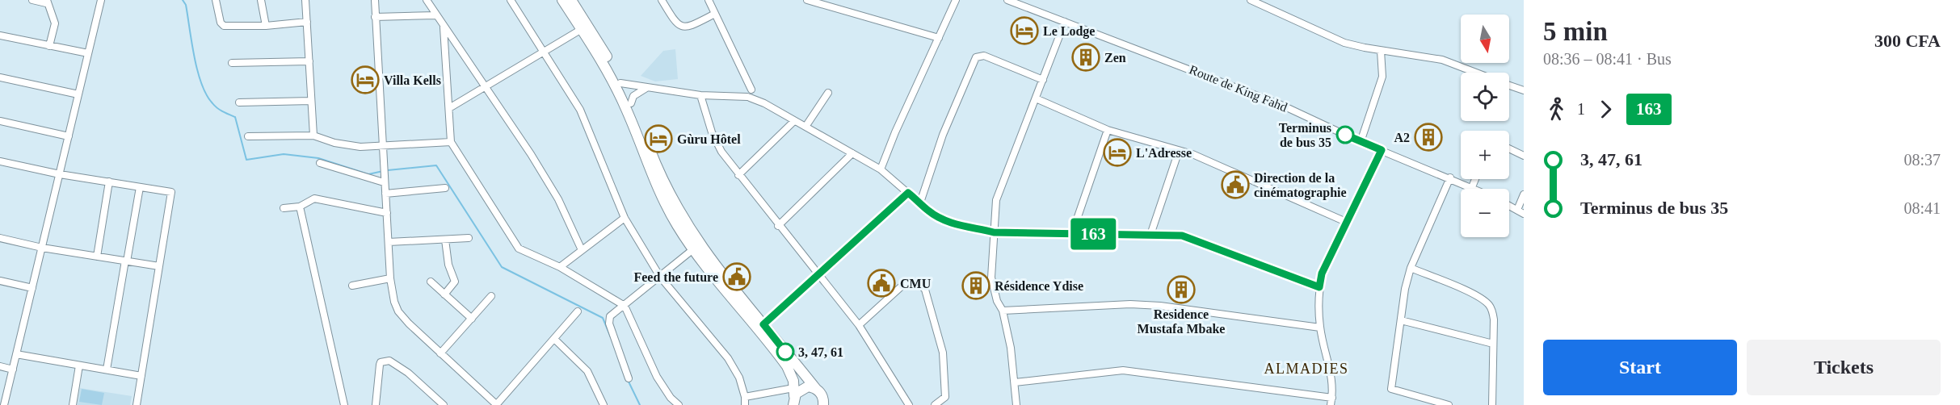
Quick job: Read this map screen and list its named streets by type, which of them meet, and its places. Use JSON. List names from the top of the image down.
{
  "streets": {
    "street": ["Route de King Fahd"]
  },
  "districts": ["ALMADIES"],
  "places": {
    "hotel": [
      "Le Lodge",
      "Villa Kells",
      "Gùru Hôtel",
      "L'Adresse"
    ],
    "building": [
      "Zen",
      "A2",
      "Résidence Ydise",
      "Residence Mustafa Mbake"
    ],
    "other": ["Terminus de bus 35", "3, 47, 61"],
    "public building": ["Direction de la cinématographie", "Feed the future", "CMU"]
  },
  "lines": ["bus line 163"],
  "north": "bottom",
  "page": {
    "on_map": "163",
    "heading": ["5 min", "08:36 – 08:41 · Bus", "300 CFA"],
    "map_buttons": ["+", "−"],
    "legs": ["1", "163"],
    "list": [
      {
        "name": "3, 47, 61",
        "value": "08:37"
      },
      {
        "name": "Terminus de bus 35",
        "value": "08:41"
      }
    ],
    "buttons": ["Start", "Tickets"]
  }
}
